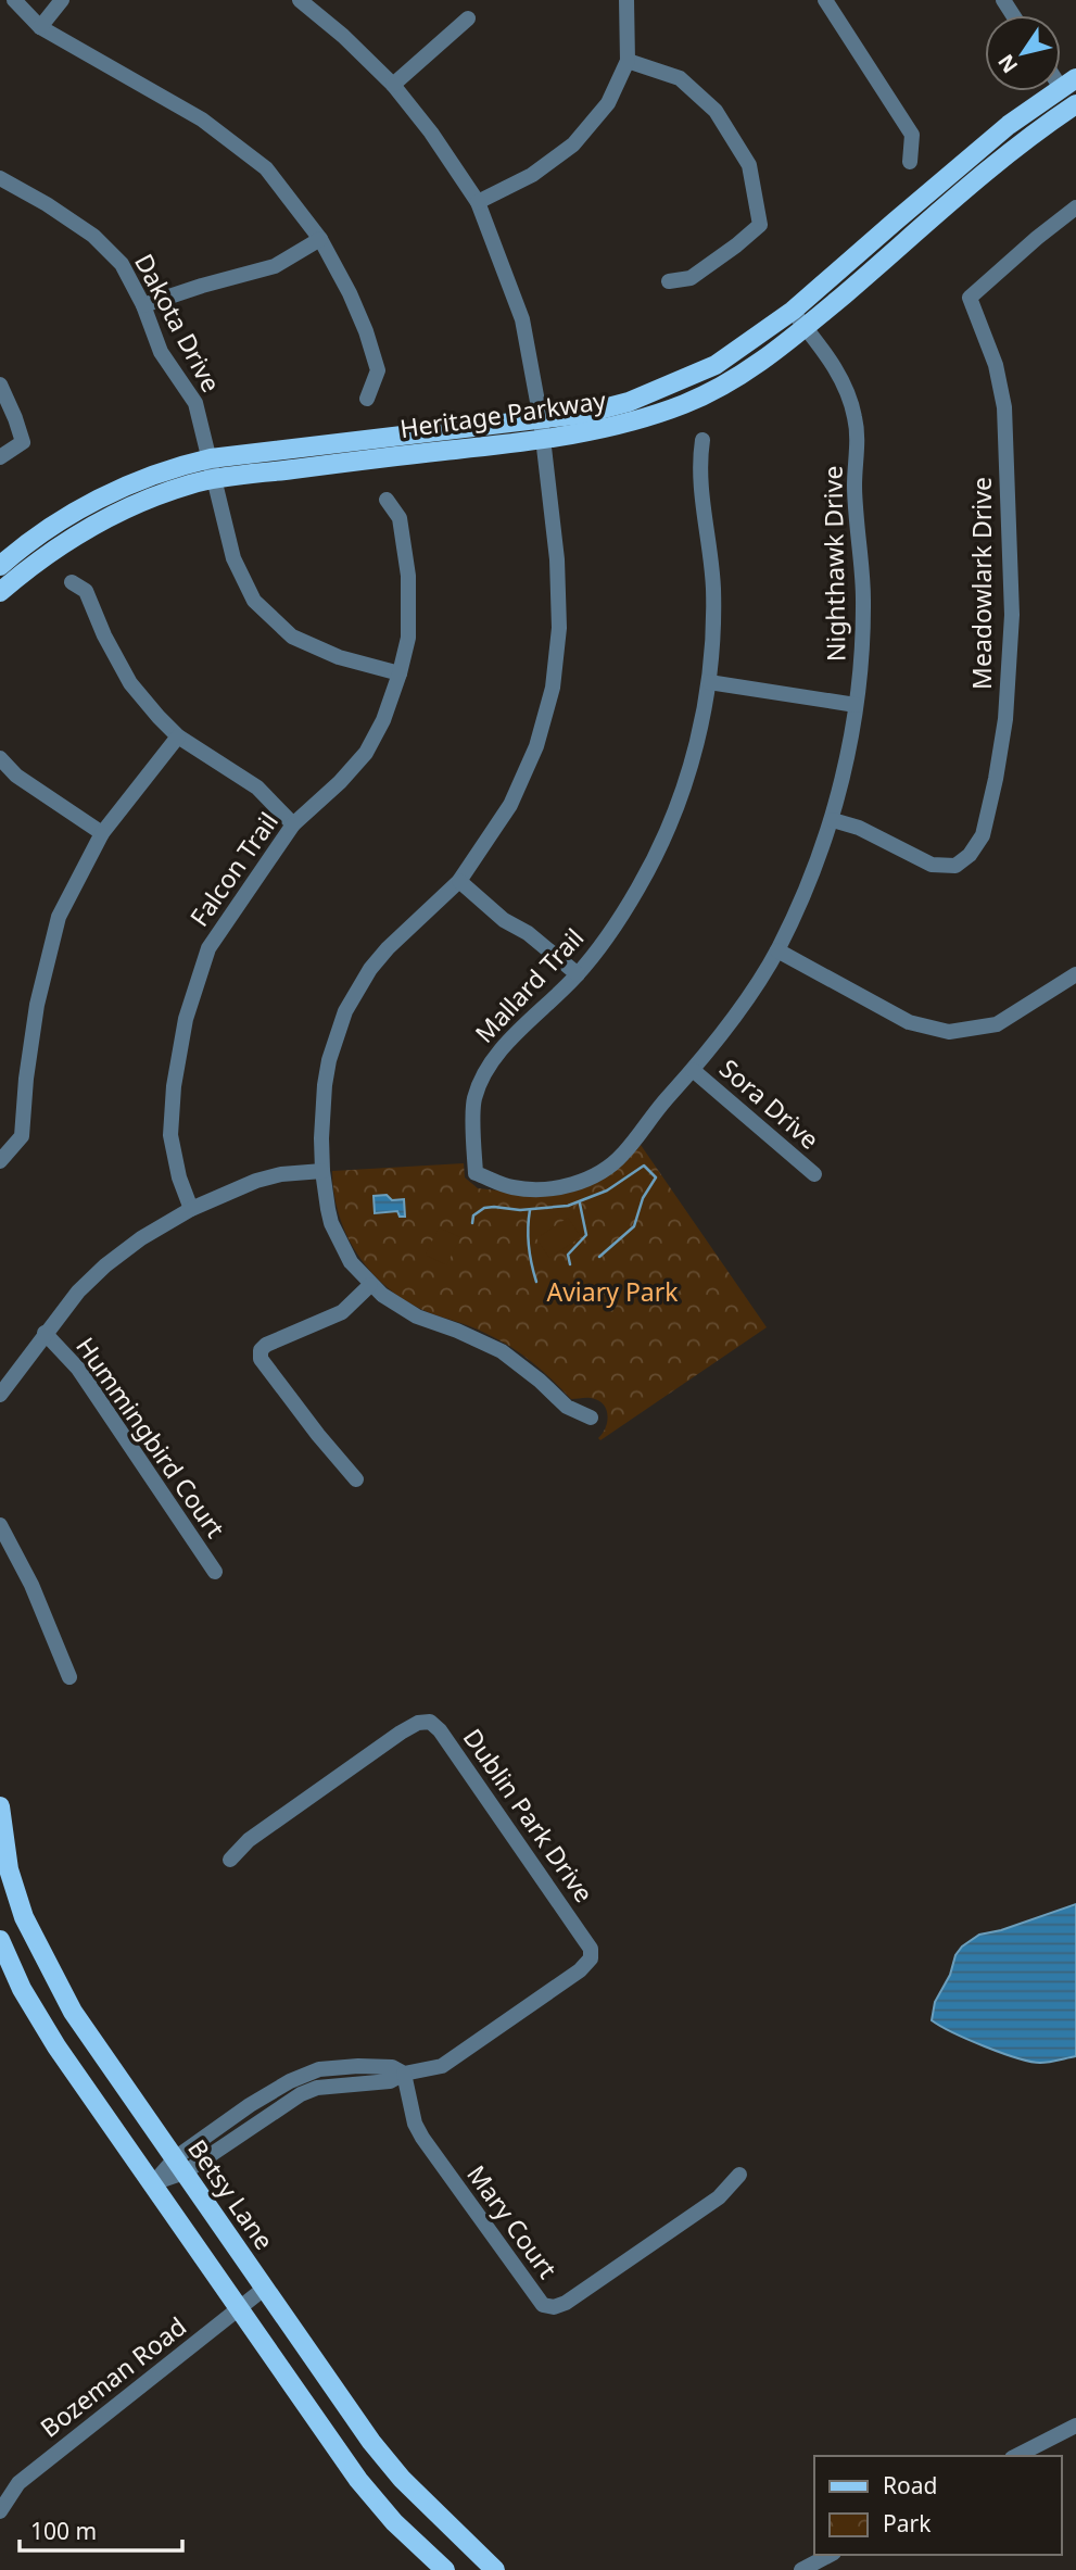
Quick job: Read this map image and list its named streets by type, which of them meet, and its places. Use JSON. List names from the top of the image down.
{
  "streets": {
    "main road": ["Heritage Parkway", "Betsy Lane"],
    "street": [
      "Dakota Drive",
      "Nighthawk Drive",
      "Meadowlark Drive",
      "Falcon Trail",
      "Mallard Trail",
      "Sora Drive",
      "Hummingbird Court",
      "Dublin Park Drive",
      "Mary Court",
      "Bozeman Road"
    ]
  },
  "crossings": [
    ["Dakota Drive", "Heritage Parkway"],
    ["Dakota Drive", "Falcon Trail"],
    ["Heritage Parkway", "Nighthawk Drive"],
    ["Nighthawk Drive", "Meadowlark Drive"],
    ["Nighthawk Drive", "Mallard Trail"],
    ["Nighthawk Drive", "Sora Drive"],
    ["Dublin Park Drive", "Betsy Lane"],
    ["Dublin Park Drive", "Mary Court"],
    ["Betsy Lane", "Bozeman Road"]
  ],
  "parks": ["Aviary Park"],
  "legend": ["Road", "Park"],
  "scale_bar": "100 m",
  "north": "bottom left"
}
